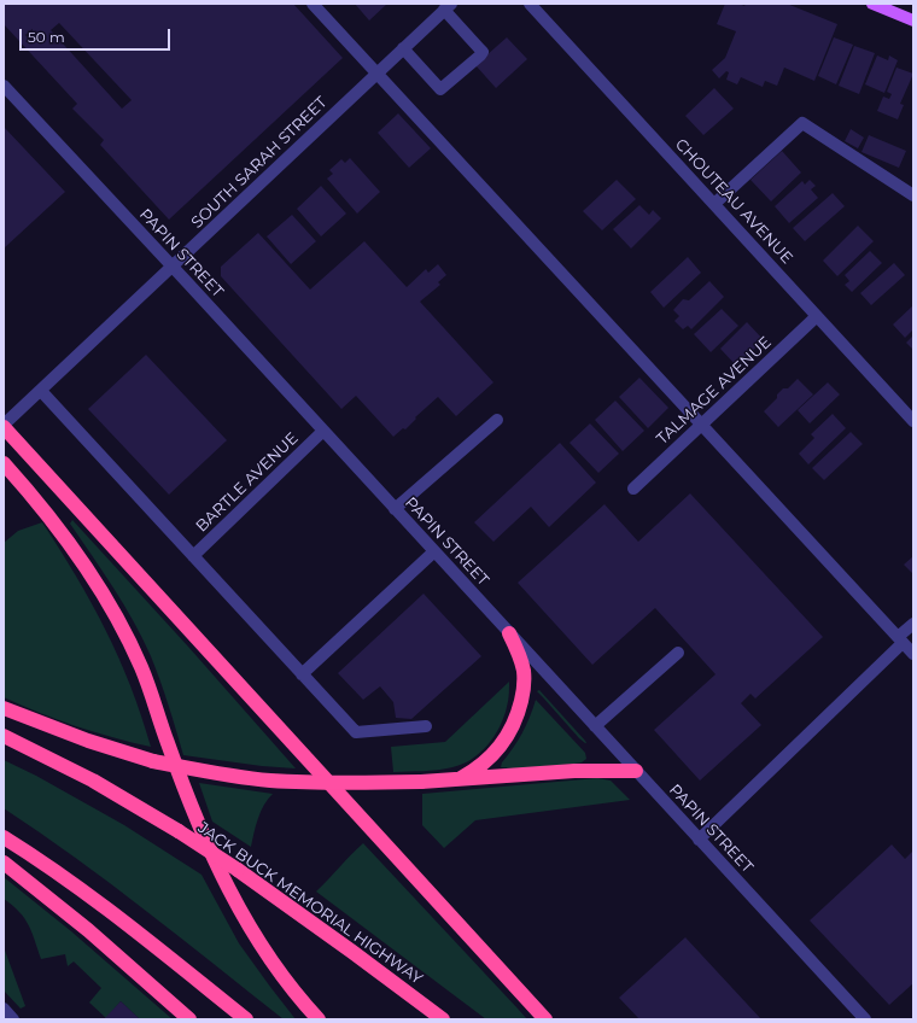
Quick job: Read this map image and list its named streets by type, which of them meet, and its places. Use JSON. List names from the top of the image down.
{
  "streets": {
    "highway": ["JACK BUCK MEMORIAL HIGHWAY"],
    "street": [
      "SOUTH SARAH STREET",
      "CHOUTEAU AVENUE",
      "PAPIN STREET",
      "TALMAGE AVENUE",
      "BARTLE AVENUE"
    ]
  },
  "crossings": [
    ["SOUTH SARAH STREET", "PAPIN STREET"],
    ["CHOUTEAU AVENUE", "TALMAGE AVENUE"],
    ["PAPIN STREET", "BARTLE AVENUE"]
  ],
  "scale_bar": "50 m"
}
